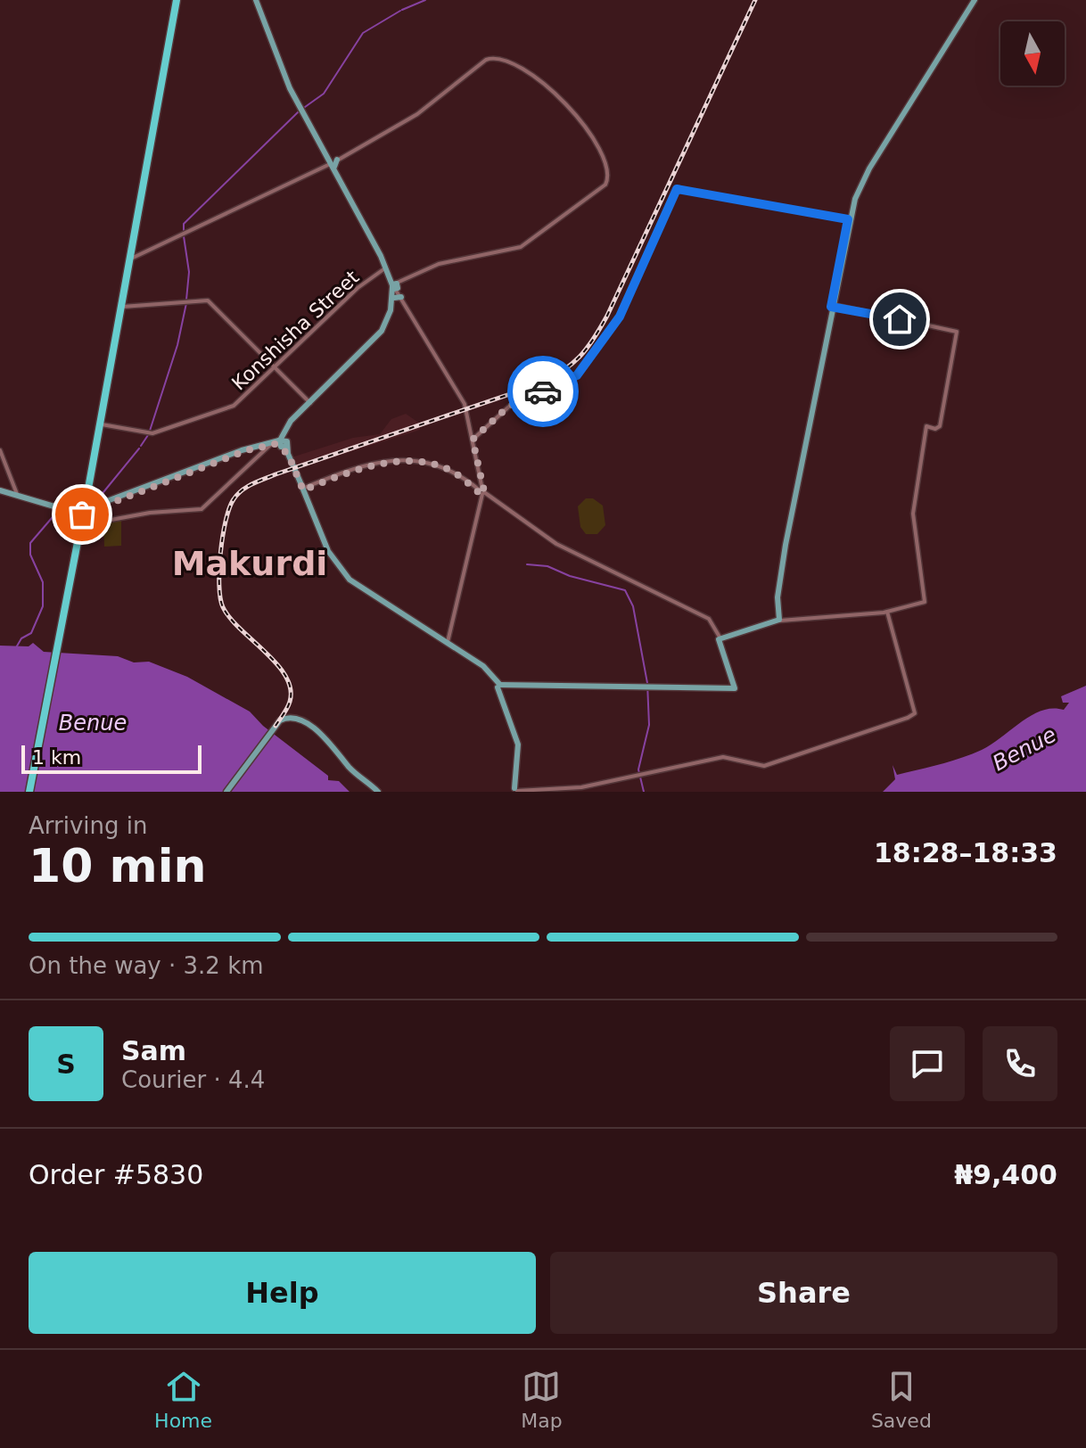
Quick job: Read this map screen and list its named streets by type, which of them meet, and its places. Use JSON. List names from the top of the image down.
{
  "streets": {
    "street": ["Konshisha Street"]
  },
  "districts": ["Makurdi"],
  "water": ["Benue"],
  "scale_bar": "1 km",
  "north": "bottom",
  "page": {
    "scale": "1 km",
    "heading": ["10 min", "Arriving in", "18:28–18:33"],
    "panel": [
      "Sam",
      "Courier · 4.4",
      "Order #5830",
      "₦9,400"
    ],
    "bar": "On the way · 3.2 km",
    "round": "S",
    "buttons": ["Help", "Share"],
    "tabs": ["Home", "Map", "Saved"]
  }
}
